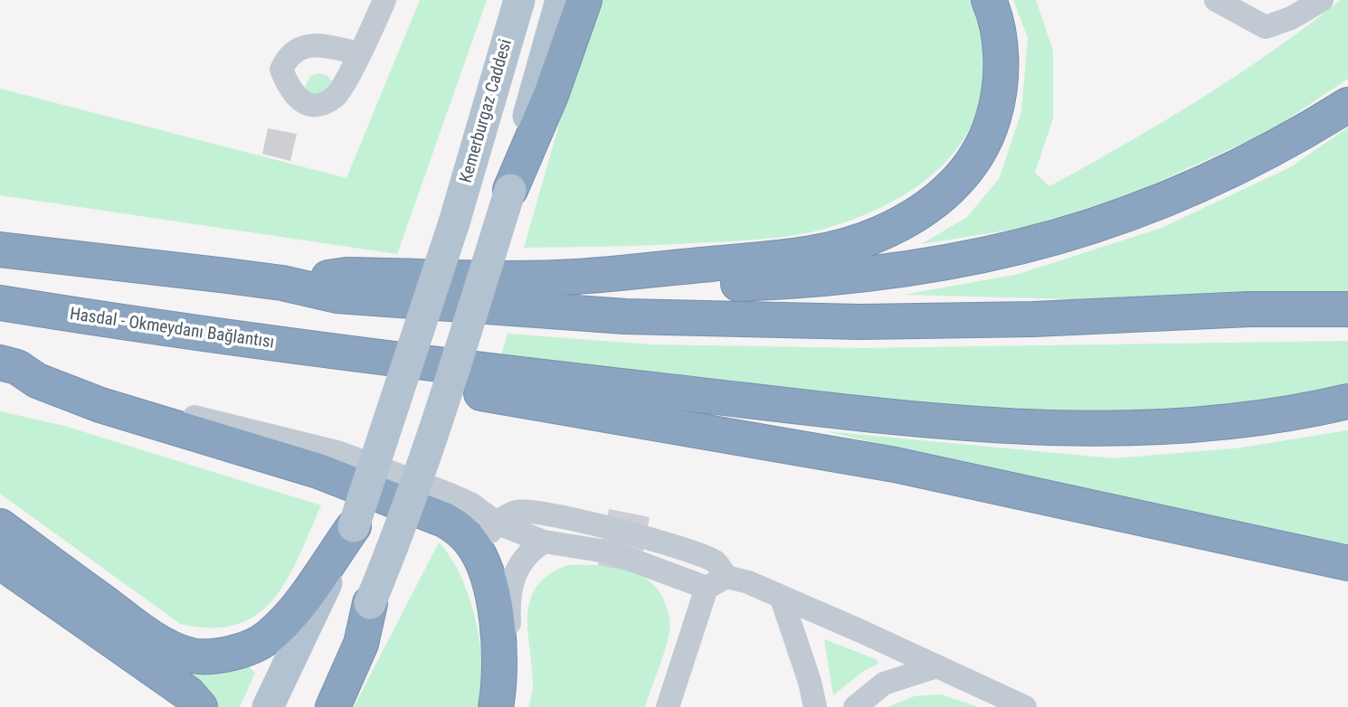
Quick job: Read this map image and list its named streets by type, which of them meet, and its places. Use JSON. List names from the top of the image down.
{
  "streets": {
    "highway": ["Hasdal - Okmeydanı Bağlantısı"],
    "main road": ["Kemerburgaz Caddesi"]
  }
}
